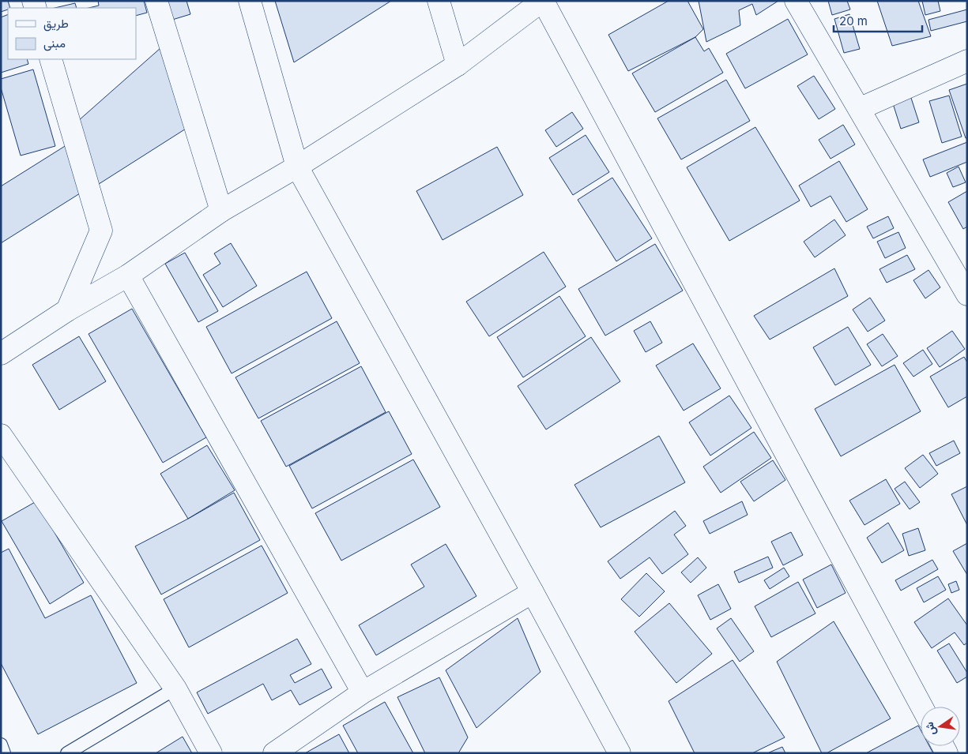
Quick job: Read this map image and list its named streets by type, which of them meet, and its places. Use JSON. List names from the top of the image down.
{
  "legend": ["طريق", "مبنى"],
  "scale_bar": "20 m",
  "north": "left"
}
